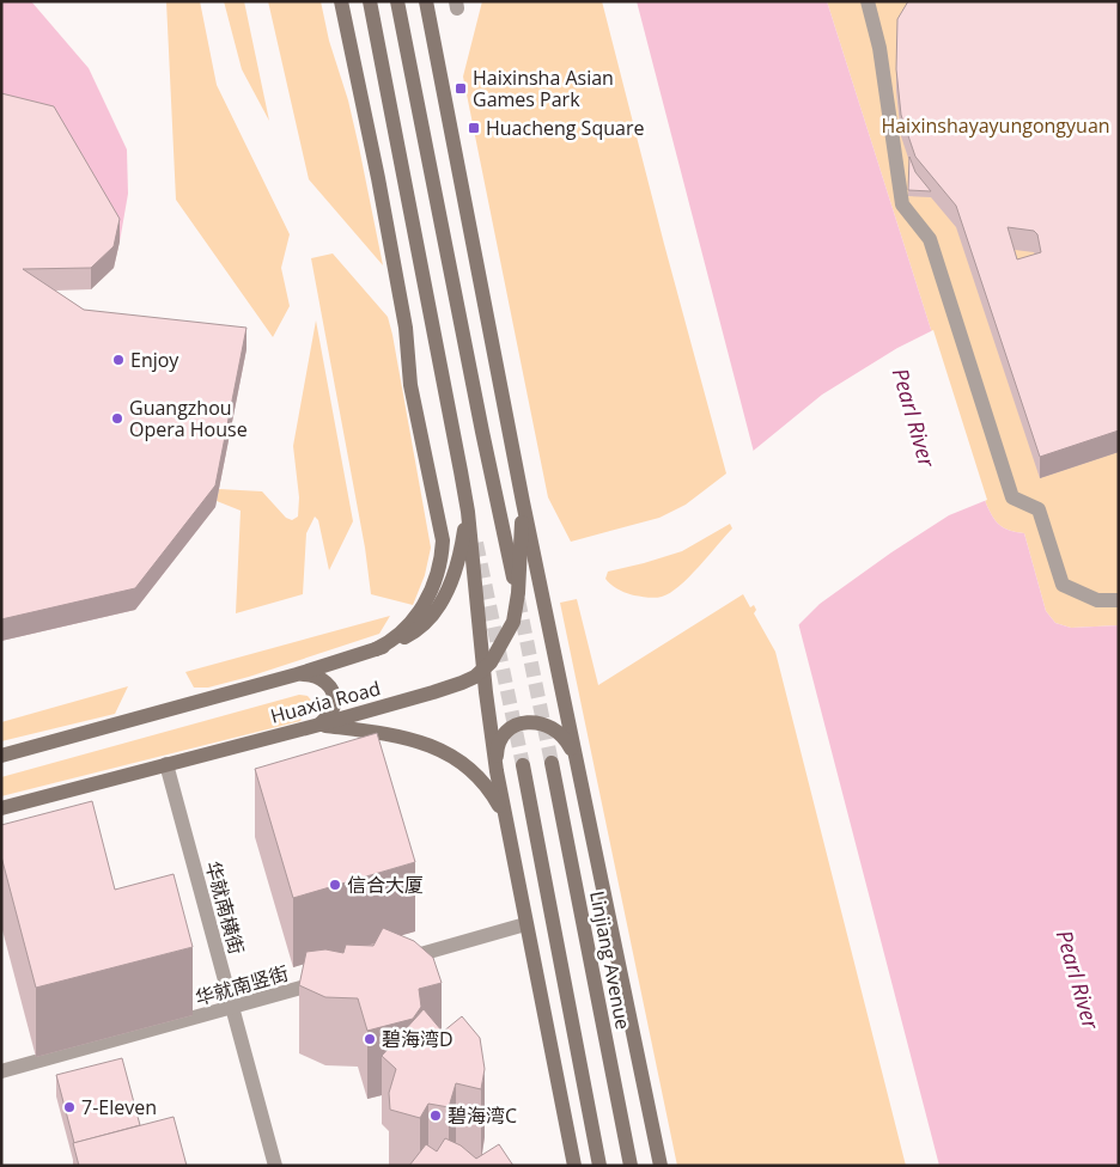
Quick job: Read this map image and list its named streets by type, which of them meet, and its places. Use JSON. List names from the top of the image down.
{
  "streets": {
    "main road": ["Huaxia Road", "Linjiang Avenue"],
    "street": ["华就南横街", "华就南竖街"]
  },
  "crossings": [
    ["Huaxia Road", "华就南横街"],
    ["华就南横街", "华就南竖街"]
  ],
  "water": ["Pearl River"],
  "parks": ["Haixinshayayungongyuan"],
  "places": {
    "transit": ["Haixinsha Asian Games Park", "Huacheng Square"],
    "other": [
      "Enjoy",
      "Guangzhou Opera House",
      "信合大厦",
      "碧海湾D",
      "7-Eleven",
      "碧海湾C"
    ]
  }
}
